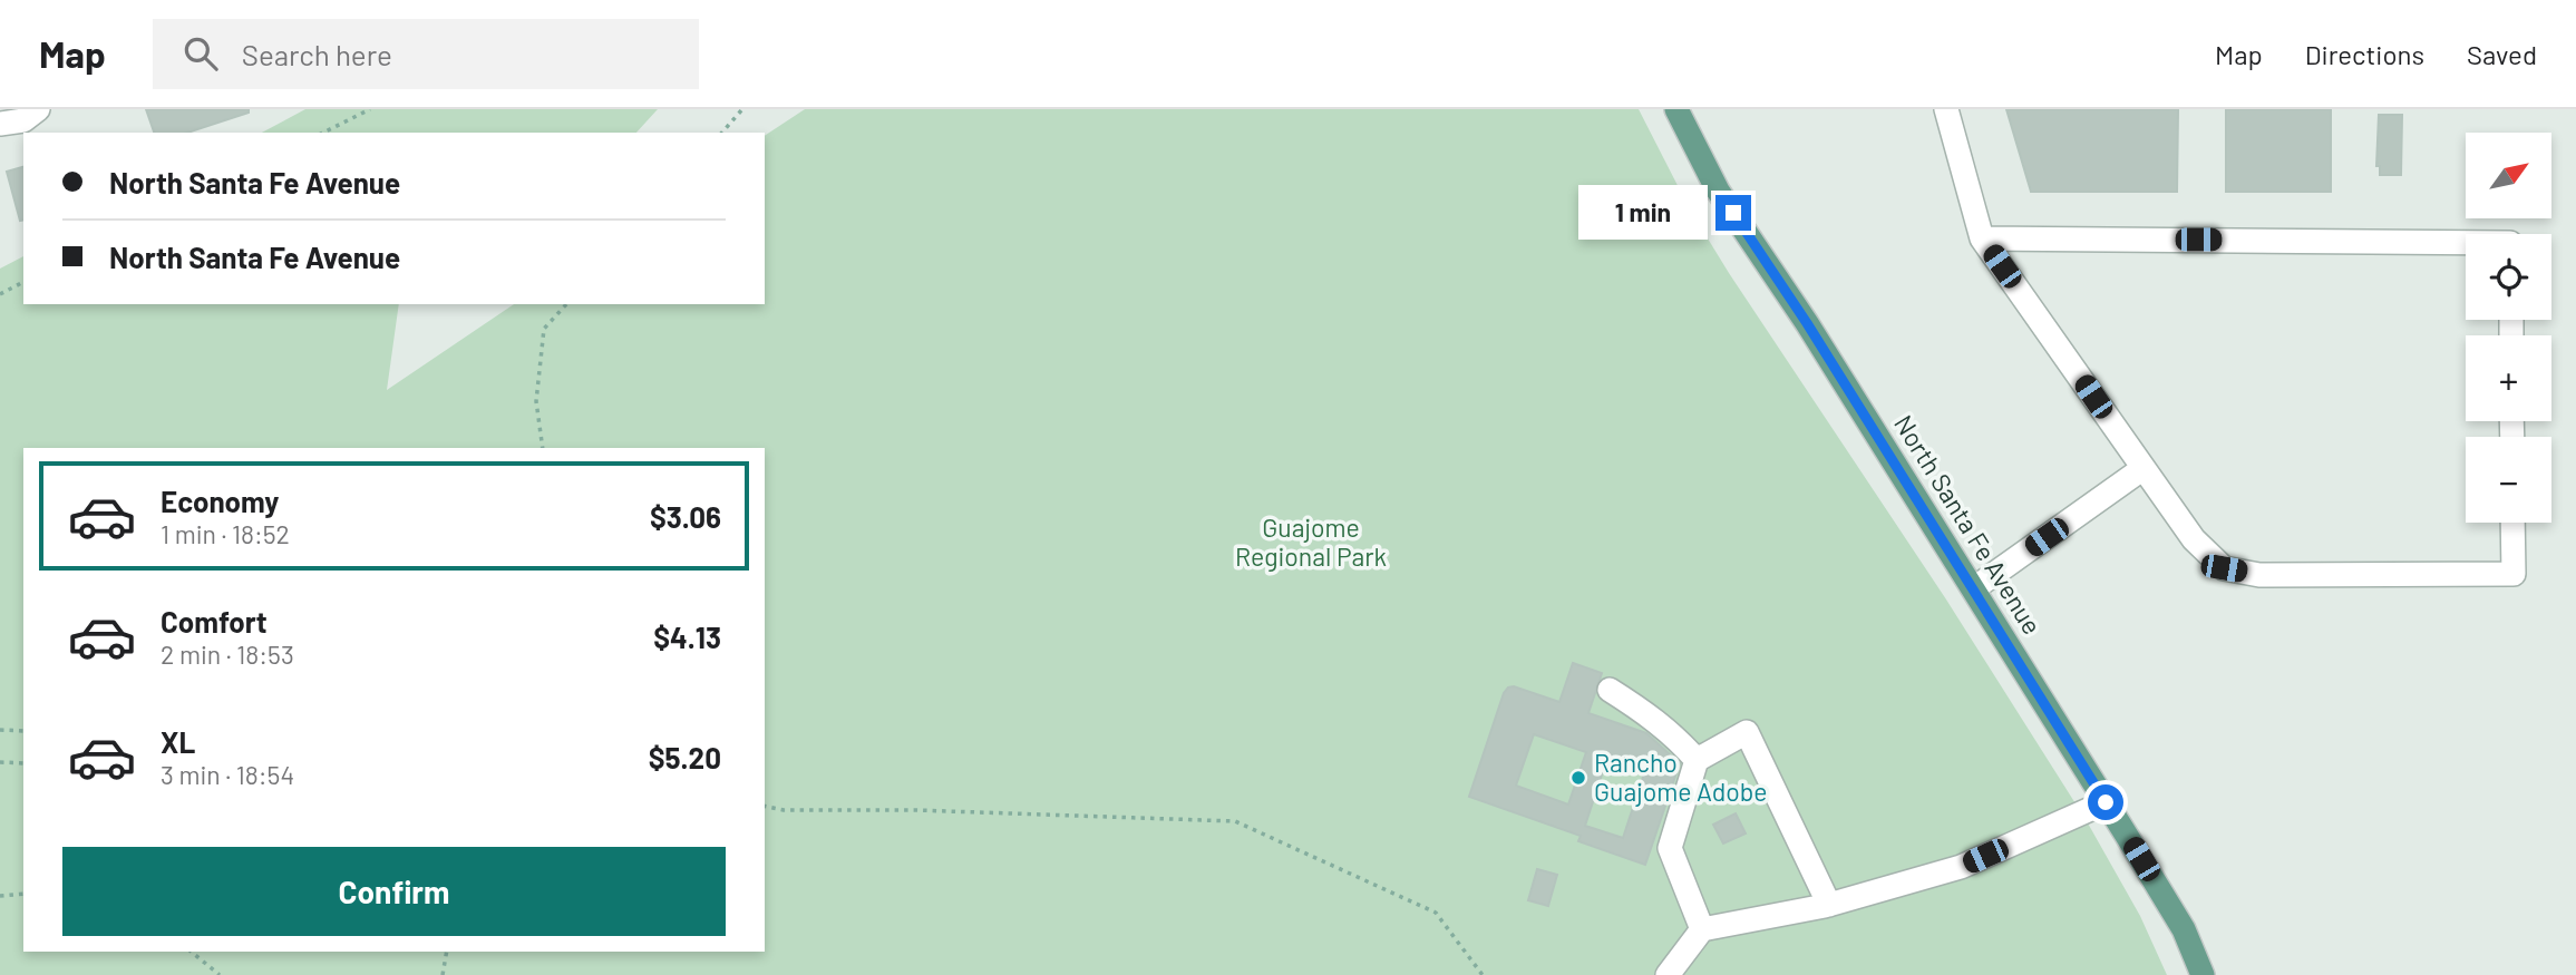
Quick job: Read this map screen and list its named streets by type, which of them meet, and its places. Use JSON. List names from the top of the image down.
{
  "streets": {
    "main road": ["North Santa Fe Avenue"]
  },
  "parks": ["Guajome Regional Park"],
  "places": ["Rancho Guajome Adobe"],
  "north": "top right",
  "page": {
    "header": "Map",
    "search": "Search here",
    "nav": ["Map", "Directions", "Saved"],
    "map_buttons": ["+", "−"],
    "banner": ["North Santa Fe Avenue", "North Santa Fe Avenue"],
    "bubble": "1 min",
    "list": [
      {
        "name": "Economy",
        "note": "1 min · 18:52",
        "value": "$3.06"
      },
      {
        "name": "Comfort",
        "note": "2 min · 18:53",
        "value": "$4.13"
      },
      {
        "name": "XL",
        "note": "3 min · 18:54",
        "value": "$5.20"
      }
    ],
    "buttons": "Confirm"
  }
}
